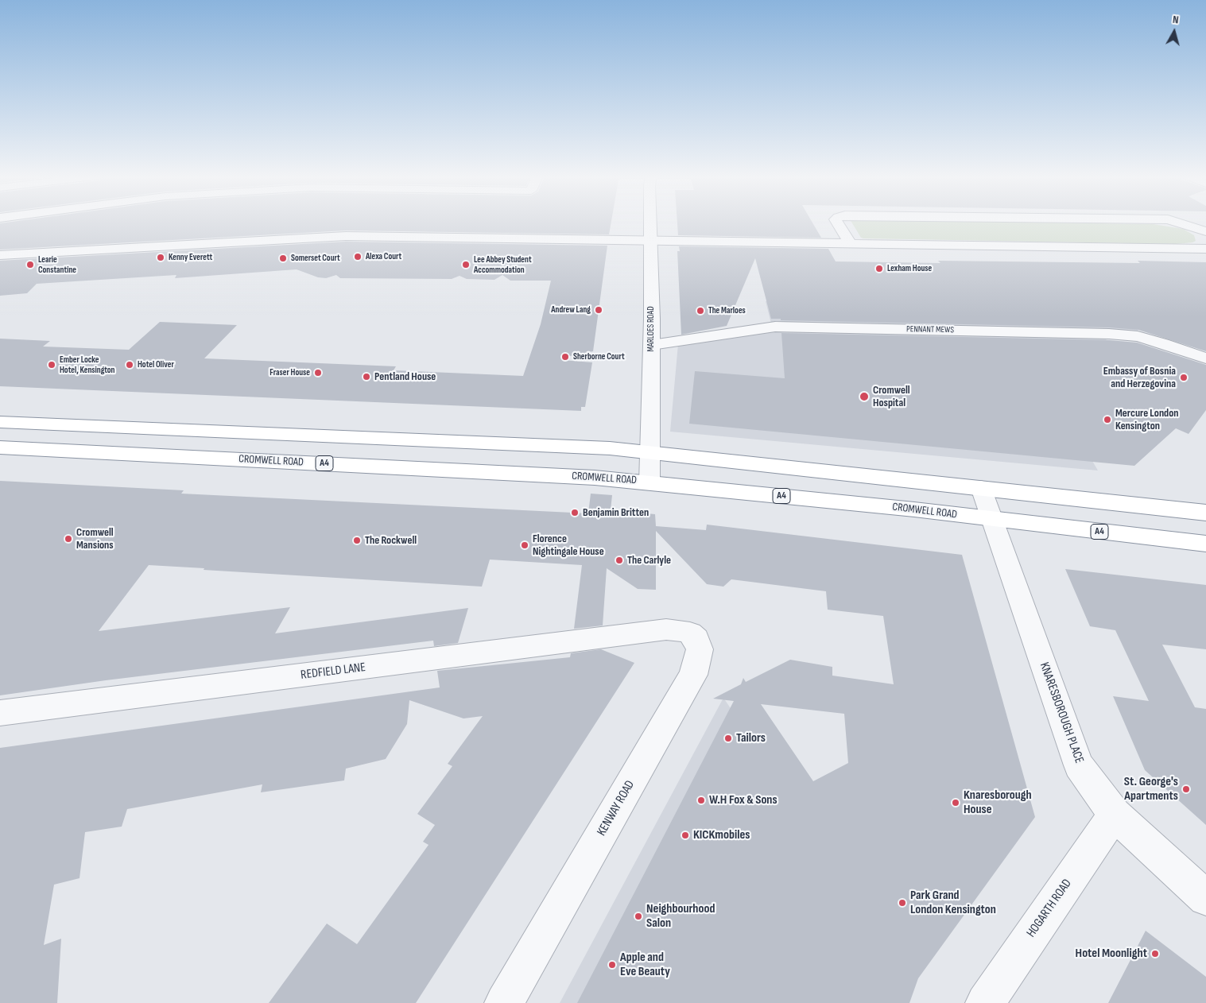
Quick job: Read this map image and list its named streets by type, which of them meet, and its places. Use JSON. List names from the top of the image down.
{
  "streets": {
    "highway": ["CROMWELL ROAD", "A4"],
    "street": [
      "MARLOES ROAD",
      "PENNANT MEWS",
      "REDFIELD LANE",
      "KNARESBOROUGH PLACE",
      "KENWAY ROAD",
      "HOGARTH ROAD"
    ]
  },
  "crossings": [
    ["MARLOES ROAD", "PENNANT MEWS"],
    ["MARLOES ROAD", "CROMWELL ROAD"],
    ["CROMWELL ROAD", "KNARESBOROUGH PLACE"],
    ["REDFIELD LANE", "KENWAY ROAD"],
    ["KNARESBOROUGH PLACE", "HOGARTH ROAD"]
  ],
  "places": [
    "Alexa Court",
    "Kenny Everett",
    "Somerset Court",
    "Learie Constantine",
    "Lee Abbey Student Accommodation",
    "Lexham House",
    "Andrew Lang",
    "The Marloes",
    "Sherborne Court",
    "Ember Locke Hotel, Kensington",
    "Hotel Oliver",
    "Fraser House",
    "Pentland House",
    "Embassy of Bosnia and Herzegovina",
    "Cromwell Hospital",
    "Mercure London Kensington",
    "Benjamin Britten",
    "Cromwell Mansions",
    "The Rockwell",
    "Florence Nightingale House",
    "The Carlyle",
    "Tailors",
    "St. George's Apartments",
    "W.H Fox & Sons",
    "Knaresborough House",
    "KICKmobiles",
    "Park Grand London Kensington",
    "Neighbourhood Salon",
    "Hotel Moonlight",
    "Apple and Eve Beauty"
  ],
  "north": "top"
}
